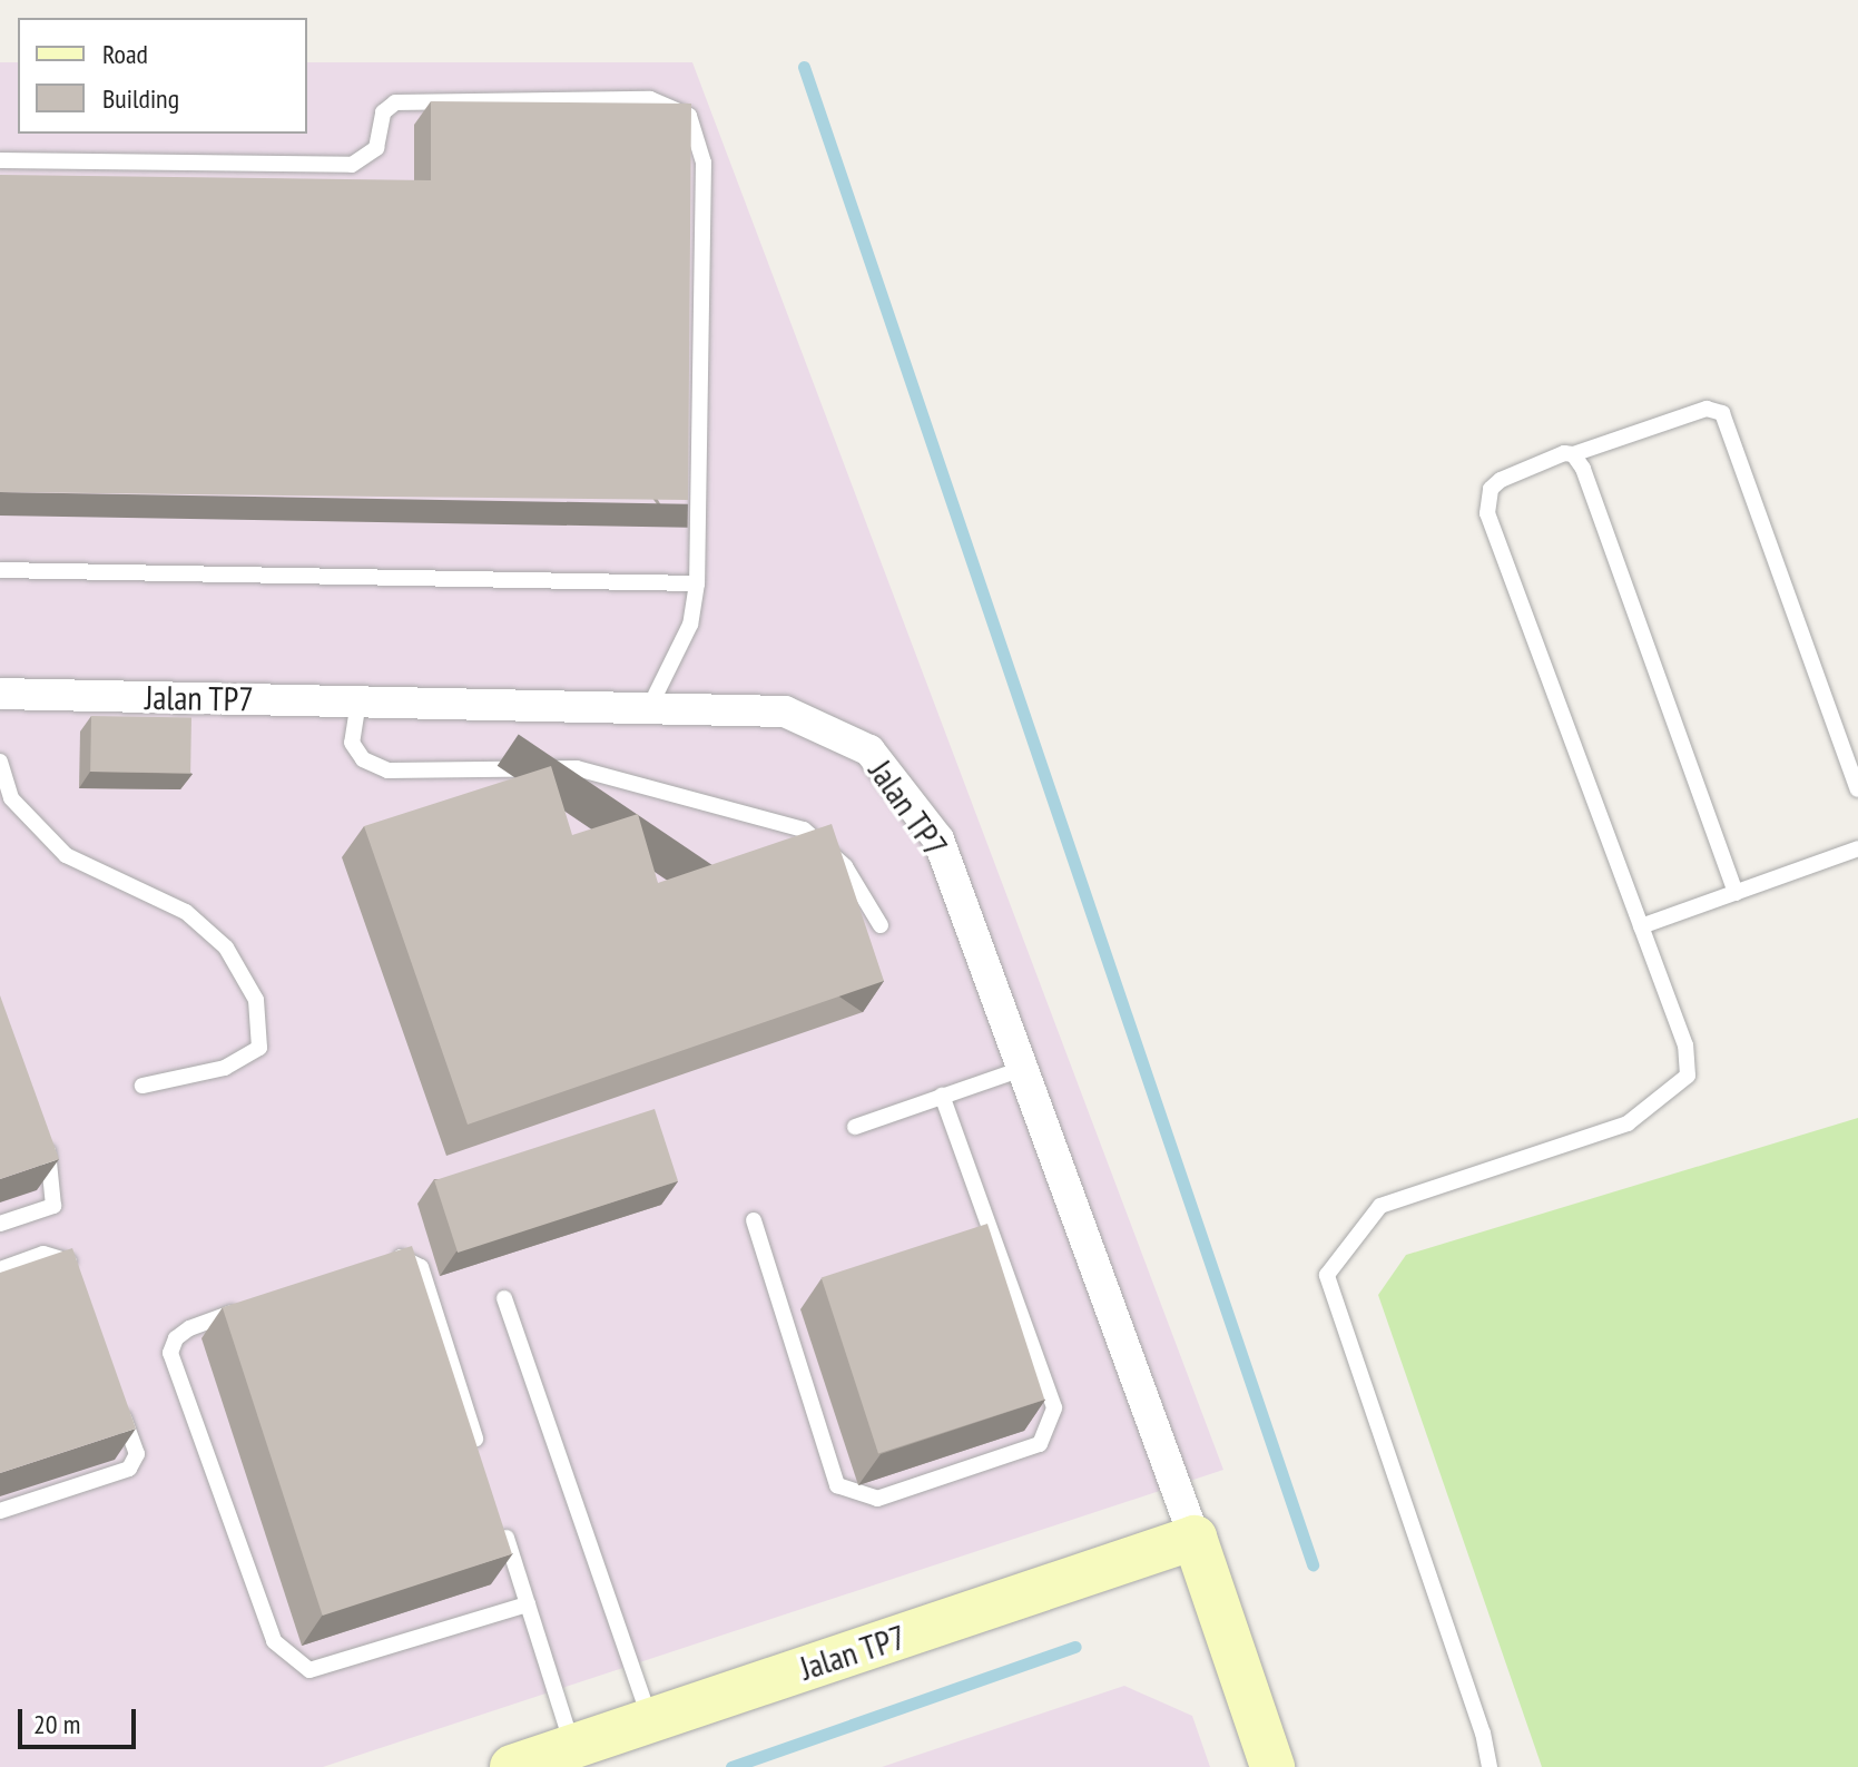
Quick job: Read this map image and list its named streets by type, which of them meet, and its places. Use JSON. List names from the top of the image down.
{
  "streets": {
    "street": ["Jalan TP7"]
  },
  "legend": ["Road", "Building"],
  "scale_bar": "20 m"
}
